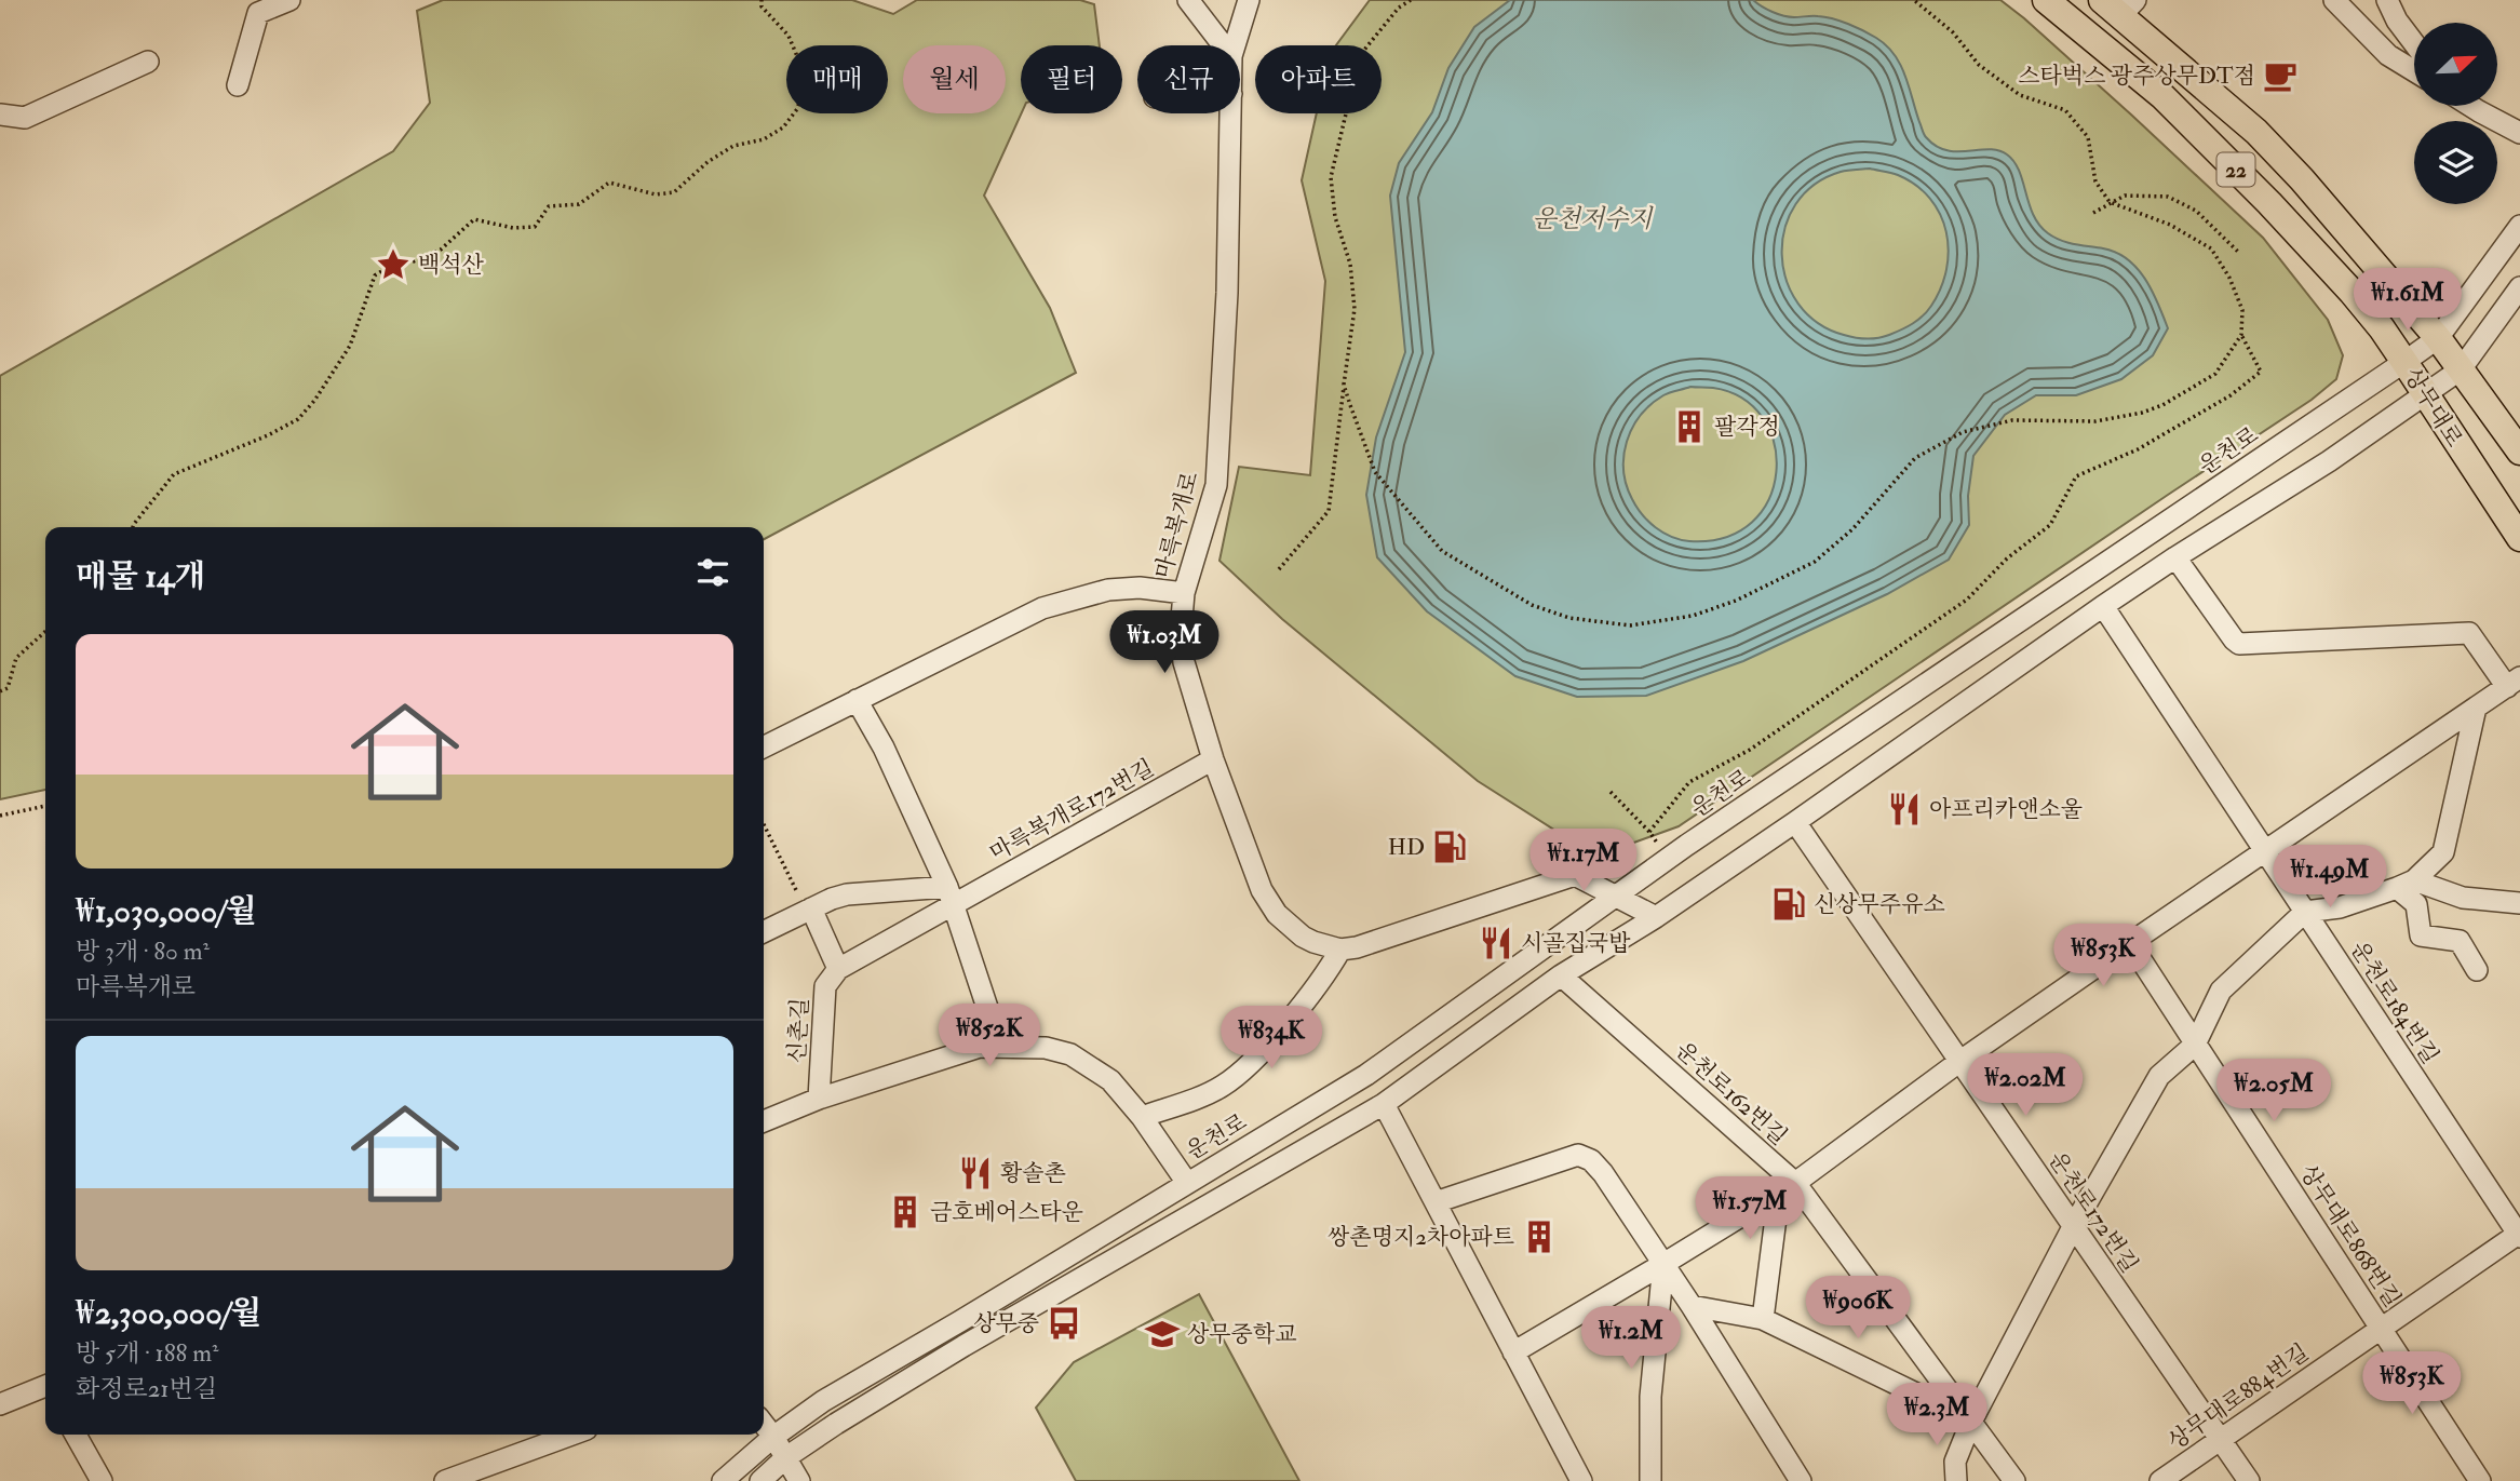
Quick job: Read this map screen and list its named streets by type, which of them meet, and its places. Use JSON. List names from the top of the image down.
{
  "streets": {
    "main road": ["22", "상무대로"],
    "street": [
      "운천로",
      "마륵복개로",
      "마륵복개로172번길",
      "운천로184번길",
      "신촌길",
      "운천로162번길",
      "운천로172번길",
      "상무대로868번길",
      "상무대로884번길"
    ]
  },
  "crossings": [
    ["상무대로", "운천로"],
    ["마륵복개로", "마륵복개로172번길"],
    ["마륵복개로172번길", "신촌길"],
    ["운천로184번길", "상무대로884번길"],
    ["운천로172번길", "상무대로884번길"],
    ["상무대로868번길", "상무대로884번길"]
  ],
  "water": ["운천저수지"],
  "places": {
    "cafe": ["스타벅스 광주상무DT점"],
    "place": ["백석산"],
    "building": ["팔각정", "금호베어스타운", "쌍촌명지2차아파트"],
    "restaurant": ["아프리카앤소울", "시골집국밥", "황솔촌"],
    "fuel station": ["HD", "신상무주유소"],
    "bus stop": ["상무중"],
    "school or university": ["상무중학교"]
  },
  "north": "top right",
  "page": {
    "chip": [
      "매매",
      "월세",
      "필터",
      "신규",
      "아파트"
    ],
    "price": [
      "₩1.61M",
      "₩1.03M",
      "₩1.17M",
      "₩1.49M",
      "₩853K",
      "₩852K",
      "₩834K",
      "₩2.02M",
      "₩2.05M",
      "₩1.57M",
      "₩906K",
      "₩1.2M",
      "₩853K",
      "₩2.3M"
    ],
    "heading": "매물 14개",
    "list": [
      {
        "name": "₩1,030,000/월",
        "note": "방 3개 · 80 m² · 마륵복개로"
      },
      {
        "name": "₩2,300,000/월",
        "note": "방 5개 · 188 m² · 화정로21번길"
      }
    ]
  }
}
